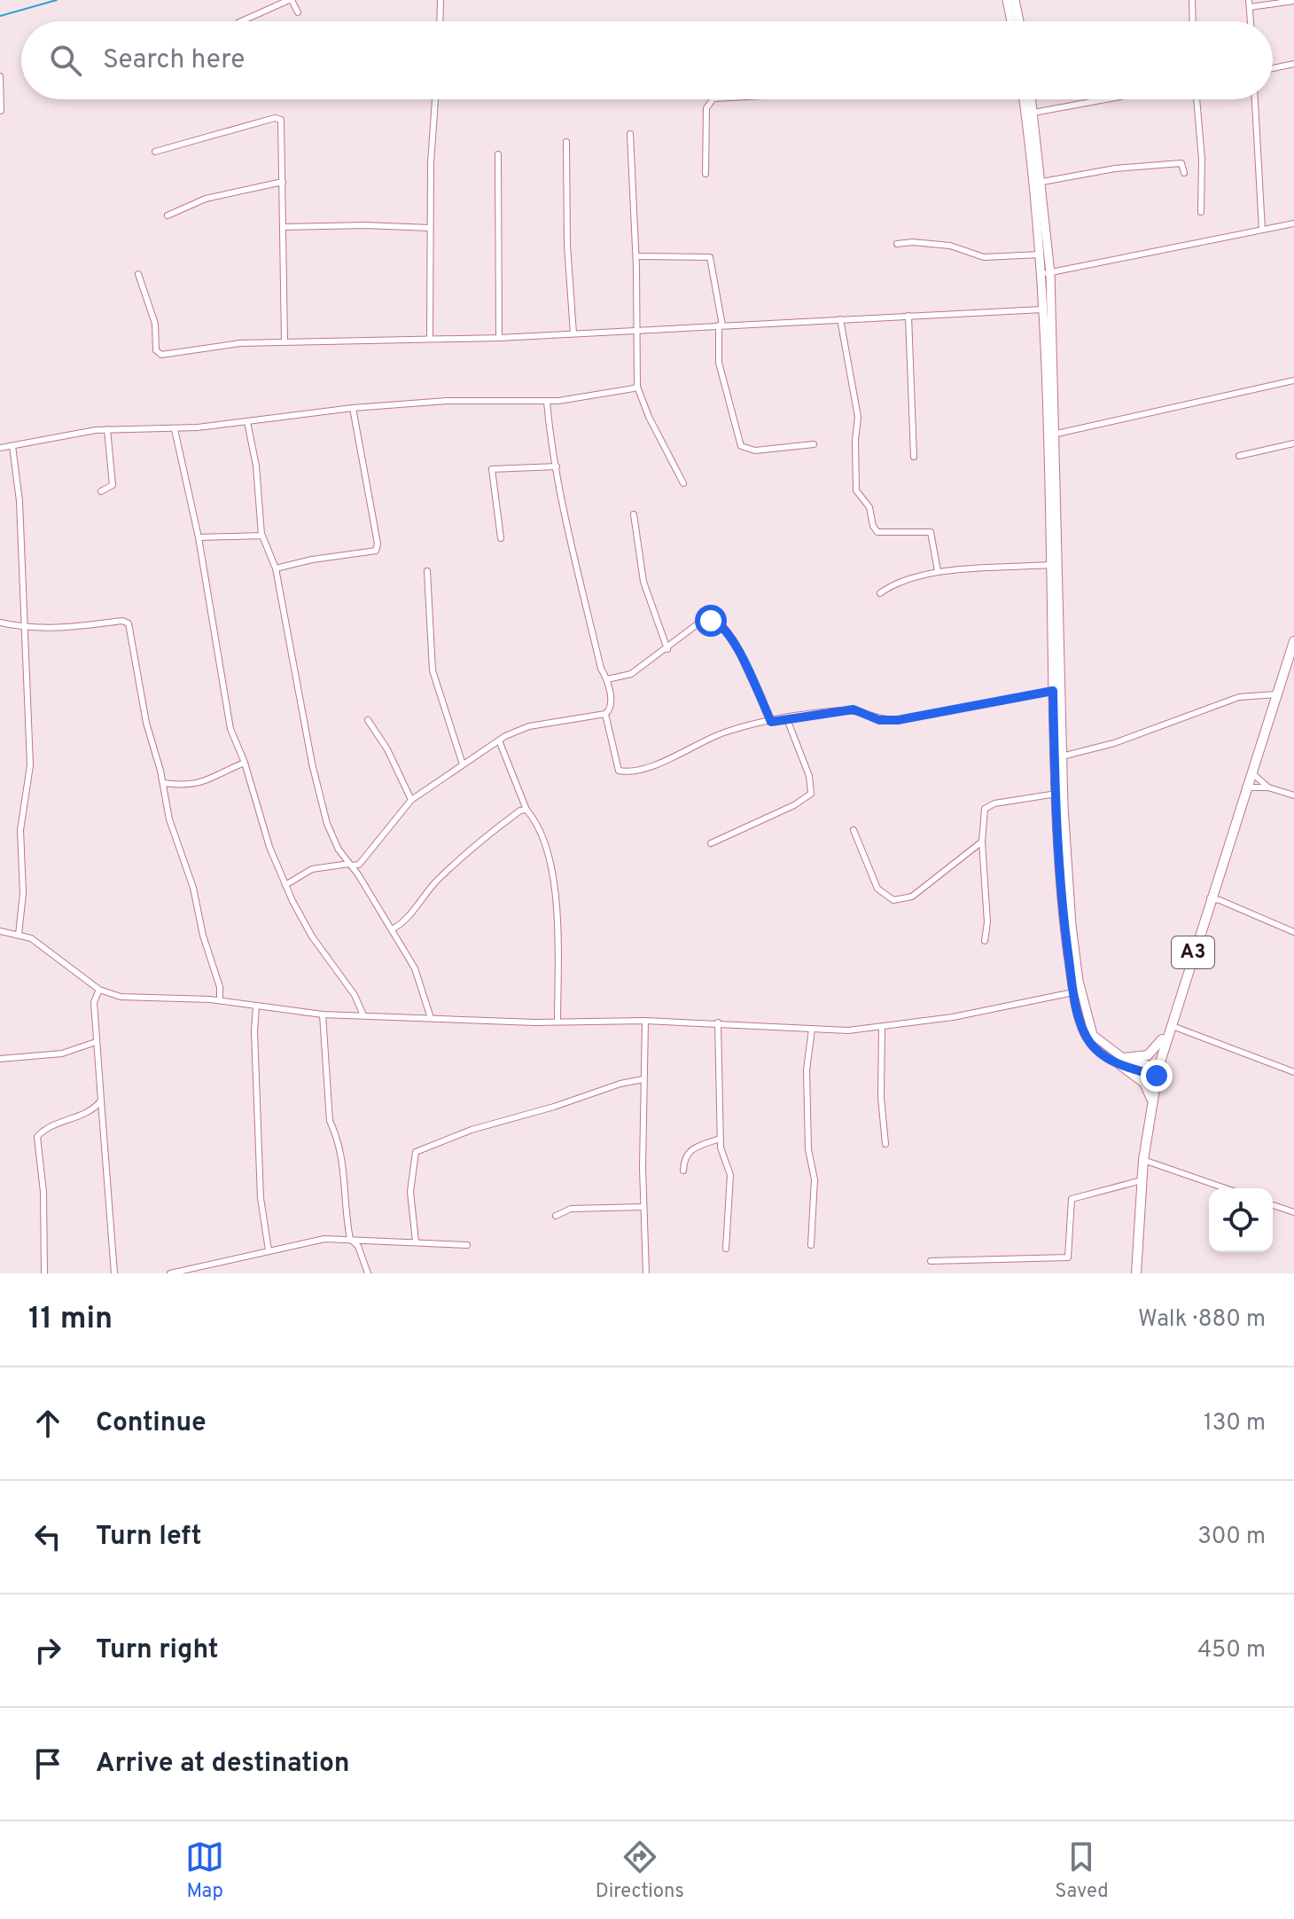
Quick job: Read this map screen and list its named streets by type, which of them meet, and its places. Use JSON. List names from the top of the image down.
{
  "streets": {
    "highway": ["A3"]
  },
  "page": {
    "search": "Search here",
    "heading": ["11 min", "Walk · 880 m"],
    "list": [
      ["Continue", "130 m"],
      ["Turn left", "300 m"],
      ["Turn right", "450 m"],
      "Arrive at destination"
    ],
    "nav": ["Map", "Directions", "Saved"]
  }
}
